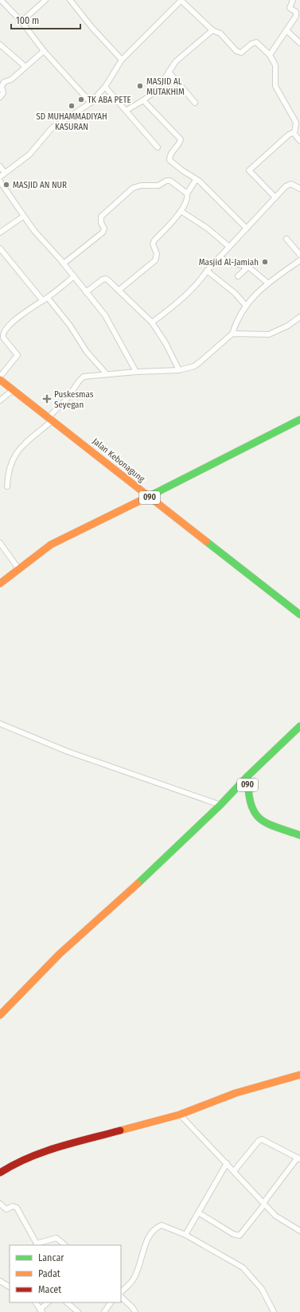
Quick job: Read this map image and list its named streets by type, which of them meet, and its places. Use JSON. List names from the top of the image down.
{
  "streets": {
    "street": ["Jalan Kebonagung", "090"]
  },
  "places": {
    "other": [
      "MASJID AL MUTAKHIM",
      "TK ABA PETE",
      "SD MUHAMMADIYAH KASURAN",
      "MASJID AN NUR",
      "Masjid Al-Jamiah"
    ],
    "health": ["Puskesmas Seyegan"]
  },
  "legend": ["Lancar", "Padat", "Macet"],
  "scale_bar": "100 m"
}
